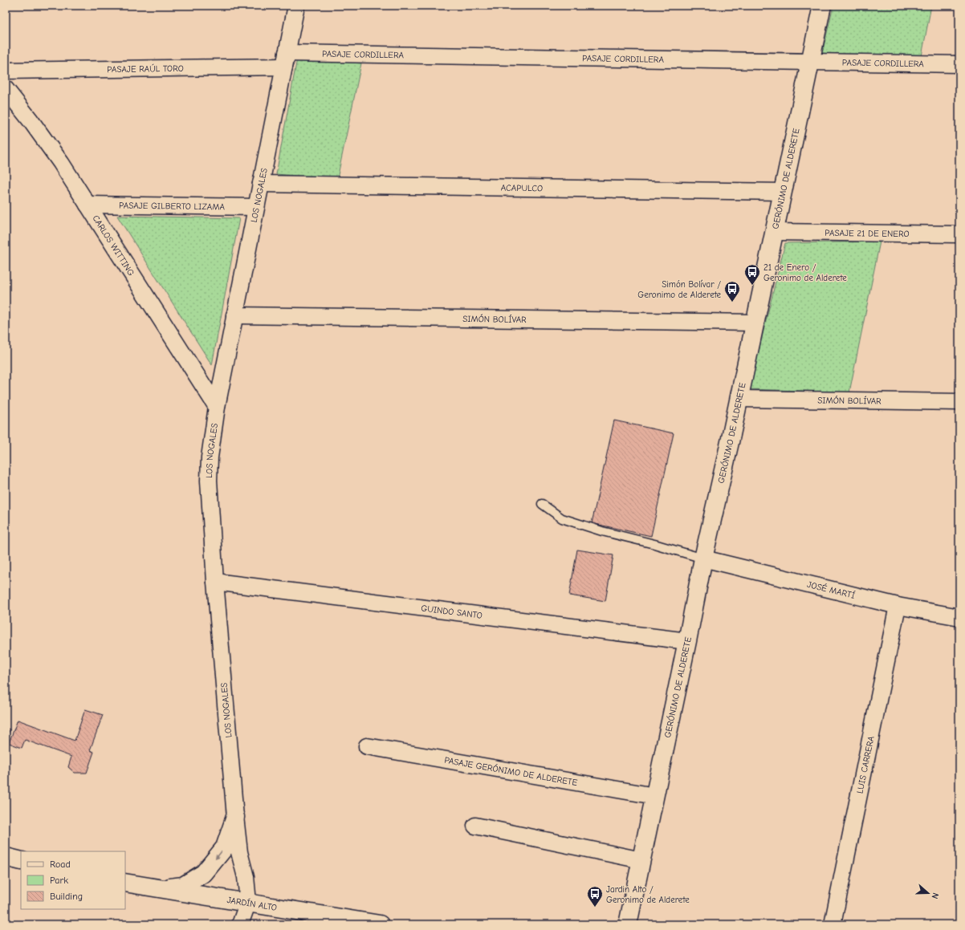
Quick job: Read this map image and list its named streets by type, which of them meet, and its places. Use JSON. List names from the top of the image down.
{
  "streets": {
    "street": [
      "PASAJE CORDILLERA",
      "PASAJE RAÚL TORO",
      "GERÓNIMO DE ALDERETE",
      "ACAPULCO",
      "LOS NOGALES",
      "PASAJE GILBERTO LIZAMA",
      "PASAJE 21 DE ENERO",
      "CARLOS WITTING",
      "SIMÓN BOLÍVAR",
      "JOSÉ MARTÍ",
      "GUINDO SANTO",
      "LUIS CARRERA",
      "PASAJE GERÓNIMO DE ALDERETE",
      "JARDÍN ALTO"
    ]
  },
  "crossings": [
    ["PASAJE CORDILLERA", "PASAJE RAÚL TORO"],
    ["PASAJE CORDILLERA", "GERÓNIMO DE ALDERETE"],
    ["PASAJE CORDILLERA", "LOS NOGALES"],
    ["PASAJE RAÚL TORO", "LOS NOGALES"],
    ["GERÓNIMO DE ALDERETE", "ACAPULCO"],
    ["GERÓNIMO DE ALDERETE", "PASAJE 21 DE ENERO"],
    ["GERÓNIMO DE ALDERETE", "SIMÓN BOLÍVAR"],
    ["GERÓNIMO DE ALDERETE", "JOSÉ MARTÍ"],
    ["GERÓNIMO DE ALDERETE", "GUINDO SANTO"],
    ["GERÓNIMO DE ALDERETE", "PASAJE GERÓNIMO DE ALDERETE"],
    ["ACAPULCO", "LOS NOGALES"],
    ["LOS NOGALES", "PASAJE GILBERTO LIZAMA"],
    ["LOS NOGALES", "CARLOS WITTING"],
    ["LOS NOGALES", "SIMÓN BOLÍVAR"],
    ["LOS NOGALES", "GUINDO SANTO"],
    ["LOS NOGALES", "JARDÍN ALTO"],
    ["PASAJE GILBERTO LIZAMA", "CARLOS WITTING"],
    ["JOSÉ MARTÍ", "LUIS CARRERA"]
  ],
  "places": {
    "bus stop": ["21 de Enero / Geronimo de Alderete", "Simón Bolívar / Geronimo de Alderete", "Jardin Alto / Geronimo de Alderete"]
  },
  "legend": ["Road", "Park", "Building"],
  "north": "right"
}
